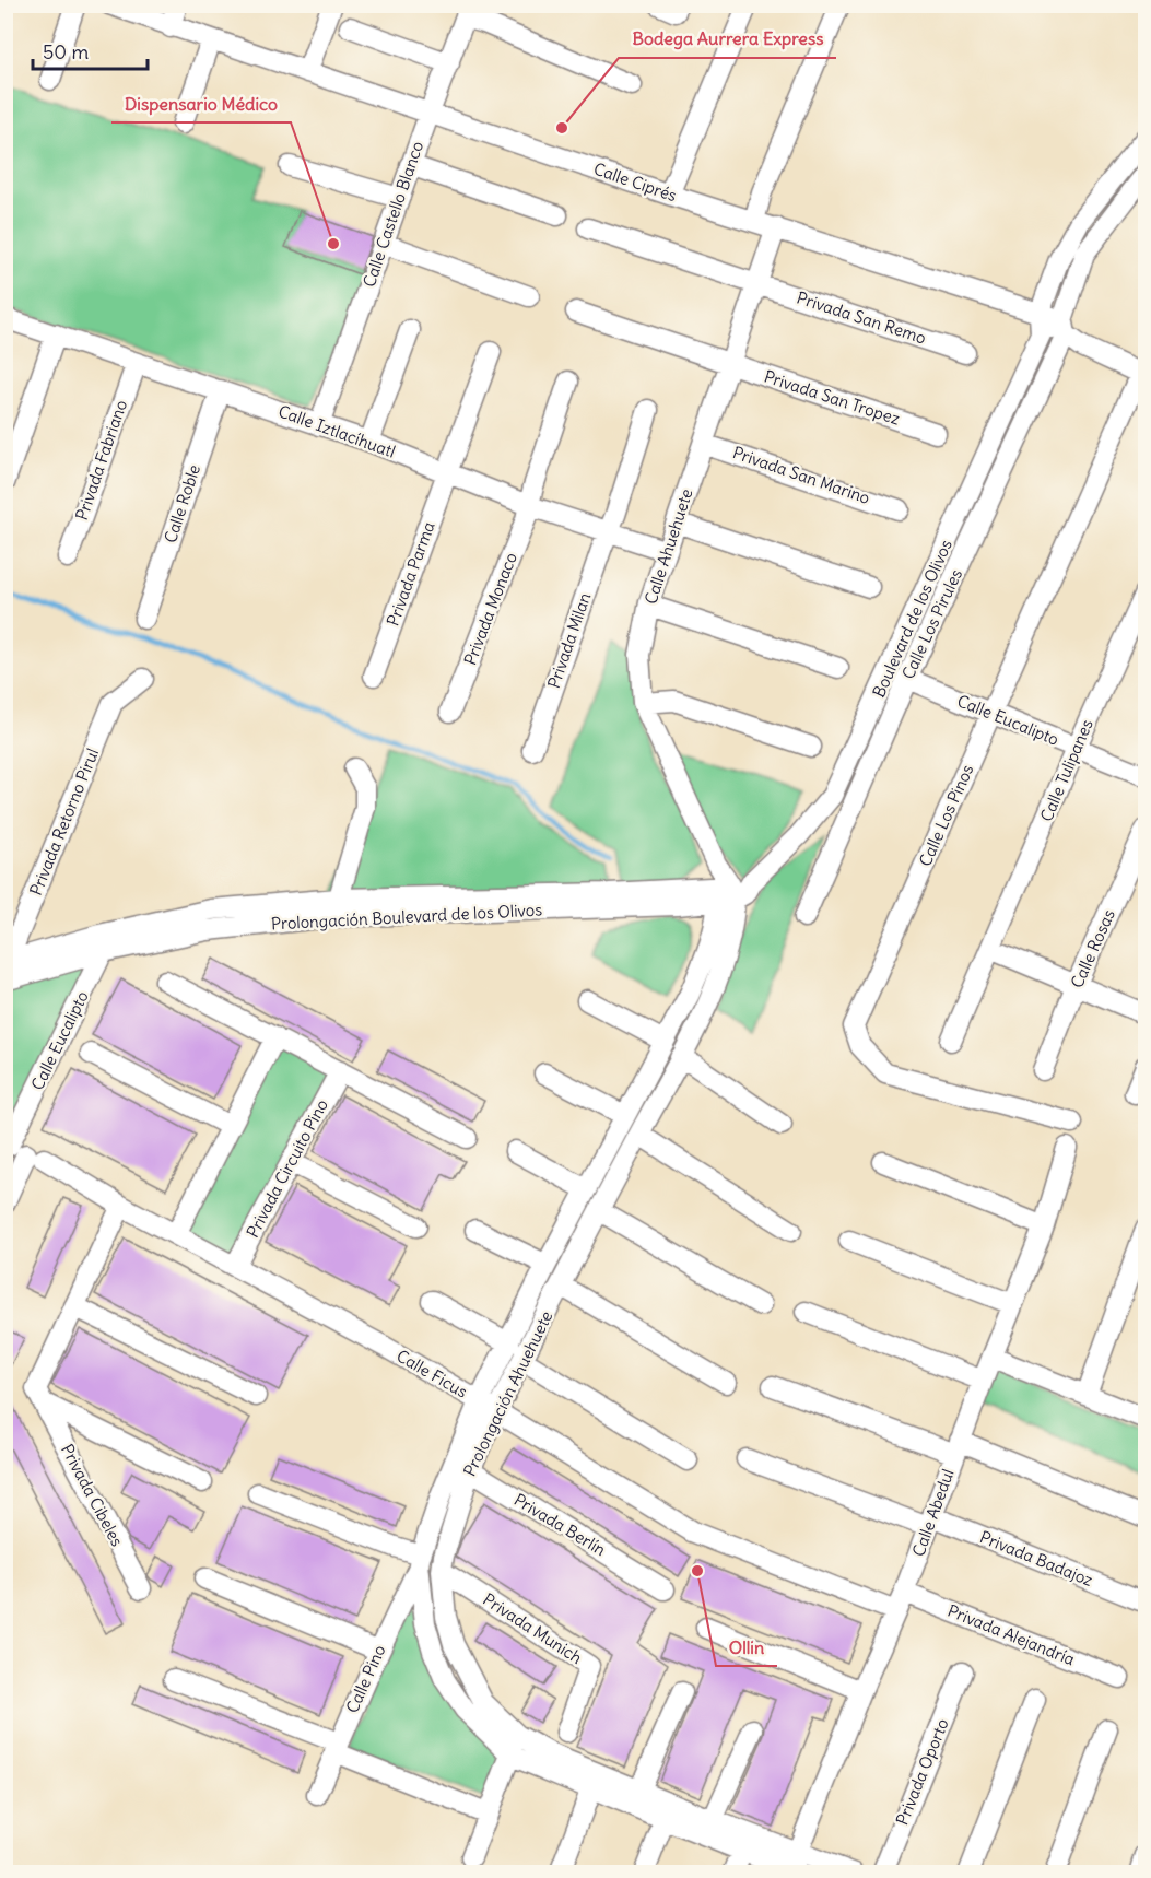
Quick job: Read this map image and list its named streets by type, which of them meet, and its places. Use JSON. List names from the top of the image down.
{
  "streets": {
    "street": [
      "Calle Ciprés",
      "Calle Castello Blanco",
      "Privada San Remo",
      "Privada San Tropez",
      "Calle Iztlacíhuatl",
      "Privada Fabriano",
      "Privada San Marino",
      "Calle Roble",
      "Calle Ahuehuete",
      "Privada Parma",
      "Privada Monaco",
      "Boulevard de los Olivos",
      "Calle Los Pirules",
      "Privada Milan",
      "Calle Eucalipto",
      "Calle Tulipanes",
      "Calle Los Pinos",
      "Privada Retorno Pirul",
      "Prolongación Boulevard de los Olivos",
      "Calle Rosas",
      "Privada Circuito Pino",
      "Calle Ficus",
      "Prolongación Ahuehuete",
      "Privada Cibeles",
      "Calle Abedul",
      "Privada Berlín",
      "Privada Badajoz",
      "Privada Munich",
      "Privada Alejandría",
      "Calle Pino",
      "Privada Oporto"
    ]
  },
  "crossings": [
    ["Calle Ciprés", "Calle Castello Blanco"],
    ["Calle Ciprés", "Calle Ahuehuete"],
    ["Calle Ciprés", "Boulevard de los Olivos"],
    ["Calle Ciprés", "Calle Los Pirules"],
    ["Calle Ciprés", "Calle Los Pinos"],
    ["Calle Castello Blanco", "Calle Iztlacíhuatl"],
    ["Privada San Remo", "Calle Ahuehuete"],
    ["Privada San Tropez", "Calle Ahuehuete"],
    ["Calle Iztlacíhuatl", "Privada Fabriano"],
    ["Calle Iztlacíhuatl", "Calle Roble"],
    ["Calle Iztlacíhuatl", "Calle Ahuehuete"],
    ["Calle Iztlacíhuatl", "Privada Parma"],
    ["Calle Iztlacíhuatl", "Privada Monaco"],
    ["Calle Iztlacíhuatl", "Privada Milan"],
    ["Privada San Marino", "Calle Ahuehuete"],
    ["Calle Ahuehuete", "Boulevard de los Olivos"],
    ["Calle Ahuehuete", "Prolongación Boulevard de los Olivos"],
    ["Calle Ahuehuete", "Prolongación Ahuehuete"],
    ["Boulevard de los Olivos", "Prolongación Boulevard de los Olivos"],
    ["Boulevard de los Olivos", "Prolongación Ahuehuete"],
    ["Calle Los Pirules", "Calle Eucalipto"],
    ["Calle Eucalipto", "Calle Tulipanes"],
    ["Calle Eucalipto", "Calle Los Pinos"],
    ["Calle Eucalipto", "Prolongación Boulevard de los Olivos"],
    ["Calle Eucalipto", "Calle Ficus"],
    ["Privada Retorno Pirul", "Prolongación Boulevard de los Olivos"],
    ["Prolongación Boulevard de los Olivos", "Prolongación Ahuehuete"],
    ["Privada Circuito Pino", "Calle Ficus"],
    ["Calle Ficus", "Prolongación Ahuehuete"],
    ["Calle Ficus", "Calle Abedul"],
    ["Prolongación Ahuehuete", "Calle Abedul"],
    ["Prolongación Ahuehuete", "Privada Berlín"],
    ["Prolongación Ahuehuete", "Privada Munich"],
    ["Prolongación Ahuehuete", "Calle Pino"],
    ["Calle Abedul", "Privada Badajoz"],
    ["Calle Abedul", "Privada Alejandría"]
  ],
  "places": ["Bodega Aurrera Express", "Dispensario Médico", "Ollin"],
  "scale_bar": "50 m"
}
